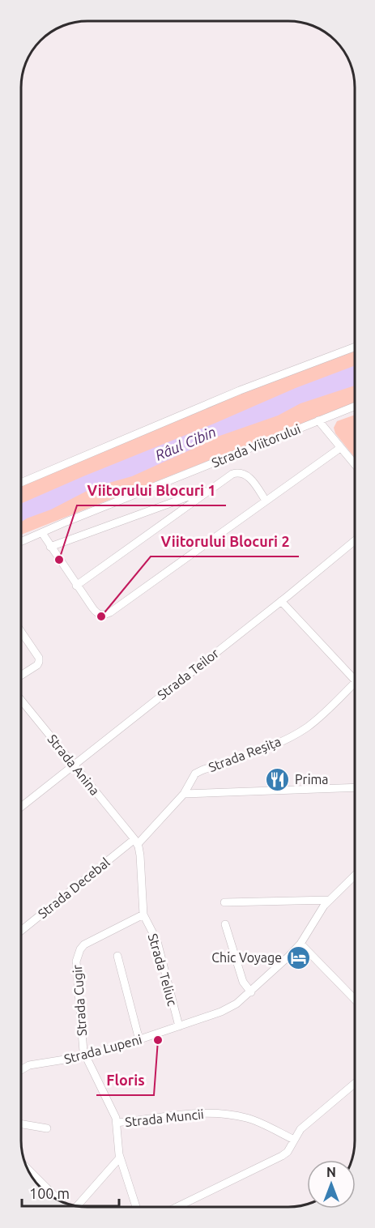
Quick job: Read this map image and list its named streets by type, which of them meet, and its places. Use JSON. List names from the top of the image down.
{
  "streets": {
    "street": [
      "Strada Viitorului",
      "Strada Teilor",
      "Strada Reșița",
      "Strada Anina",
      "Strada Decebal",
      "Strada Teliuc",
      "Strada Cugir",
      "Strada Lupeni",
      "Strada Muncii"
    ]
  },
  "crossings": [
    ["Strada Teilor", "Strada Anina"],
    ["Strada Reșița", "Strada Anina"],
    ["Strada Reșița", "Strada Decebal"],
    ["Strada Anina", "Strada Decebal"],
    ["Strada Teliuc", "Strada Cugir"],
    ["Strada Teliuc", "Strada Lupeni"],
    ["Strada Cugir", "Strada Lupeni"]
  ],
  "water": ["Râul Cibin"],
  "places": {
    "other": ["Viitorului Blocuri 1", "Viitorului Blocuri 2", "Floris"],
    "restaurant": ["Prima"],
    "hotel": ["Chic Voyage"]
  },
  "scale_bar": "100 m",
  "north": "top"
}
